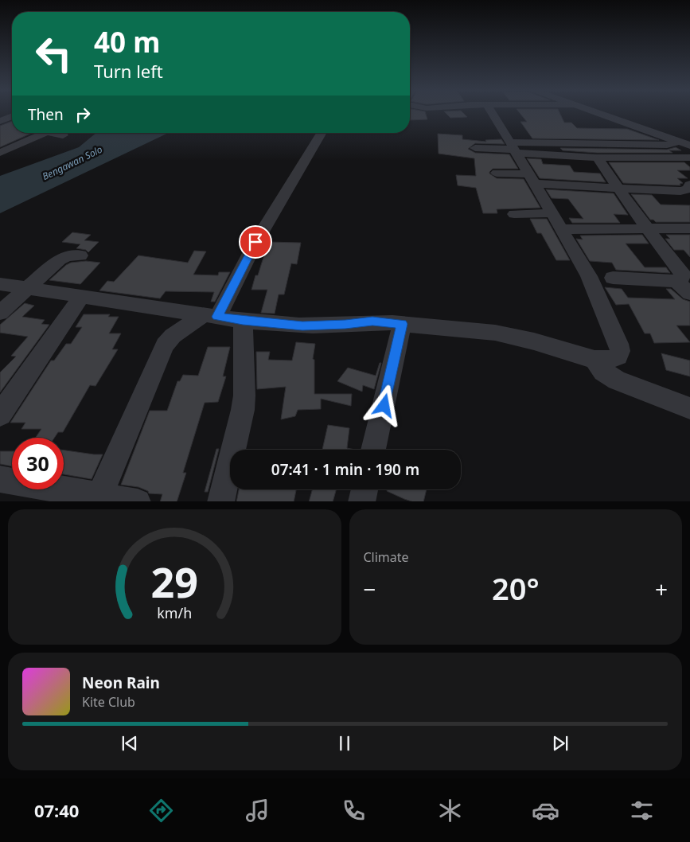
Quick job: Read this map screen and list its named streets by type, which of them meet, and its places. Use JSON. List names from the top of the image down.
{
  "water": ["Bengawan Solo"],
  "page": {
    "turn": ["40 m", "Turn left"],
    "then": "Then",
    "limit": "30",
    "trip": "07:41 · 1 min · 190 m",
    "tile": "Climate",
    "heat": ["−", "20°", "+"],
    "song": ["Neon Rain", "Kite Club"],
    "tabs": "07:40",
    "gauge": ["29", "km/h"]
  }
}
